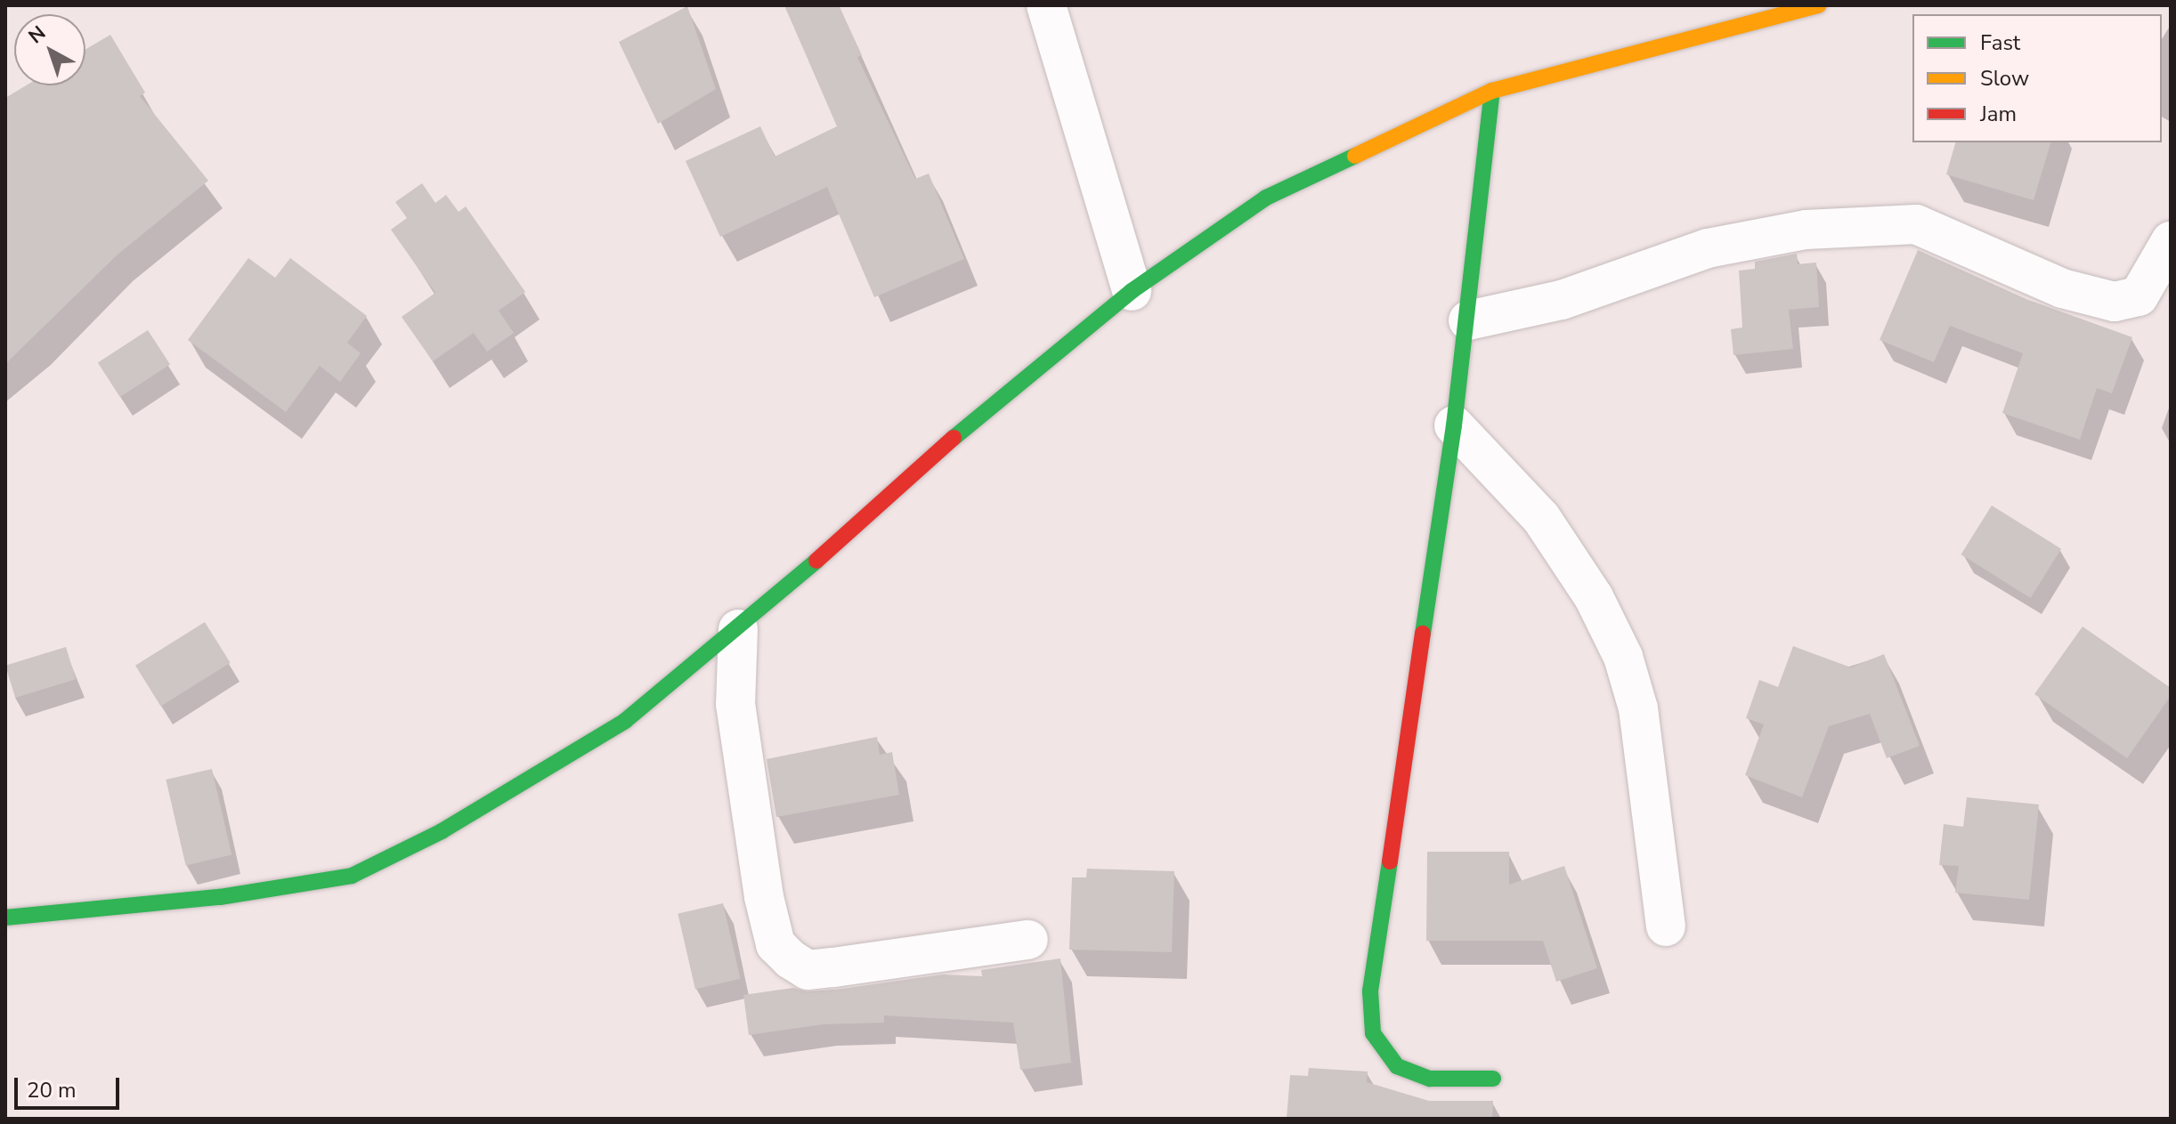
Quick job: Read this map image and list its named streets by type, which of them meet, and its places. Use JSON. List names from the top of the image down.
{
  "legend": ["Fast", "Slow", "Jam"],
  "scale_bar": "20 m",
  "north": "top left"
}
